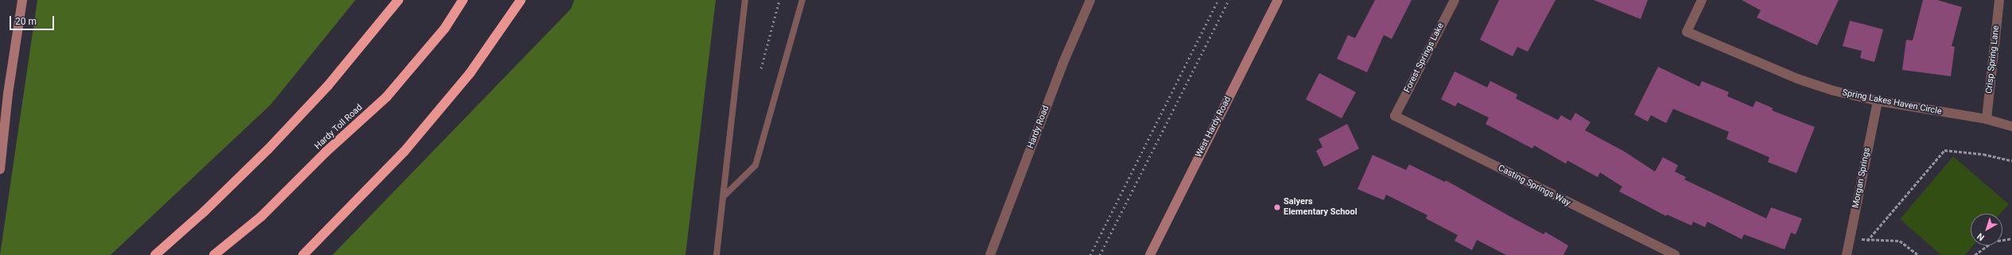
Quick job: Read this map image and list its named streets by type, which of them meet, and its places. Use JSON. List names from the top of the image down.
{
  "streets": {
    "highway": ["Hardy Toll Road"],
    "main road": ["West Hardy Road"],
    "street": [
      "Forest Springs Lake",
      "Crisp Spring Lane",
      "Spring Lakes Haven Circle",
      "Hardy Road",
      "Morgan Springs",
      "Casting Springs Way"
    ]
  },
  "crossings": [
    ["Forest Springs Lake", "Casting Springs Way"],
    ["Crisp Spring Lane", "Spring Lakes Haven Circle"],
    ["Spring Lakes Haven Circle", "Morgan Springs"]
  ],
  "places": ["Salyers Elementary School"],
  "scale_bar": "20 m",
  "north": "bottom left"
}
